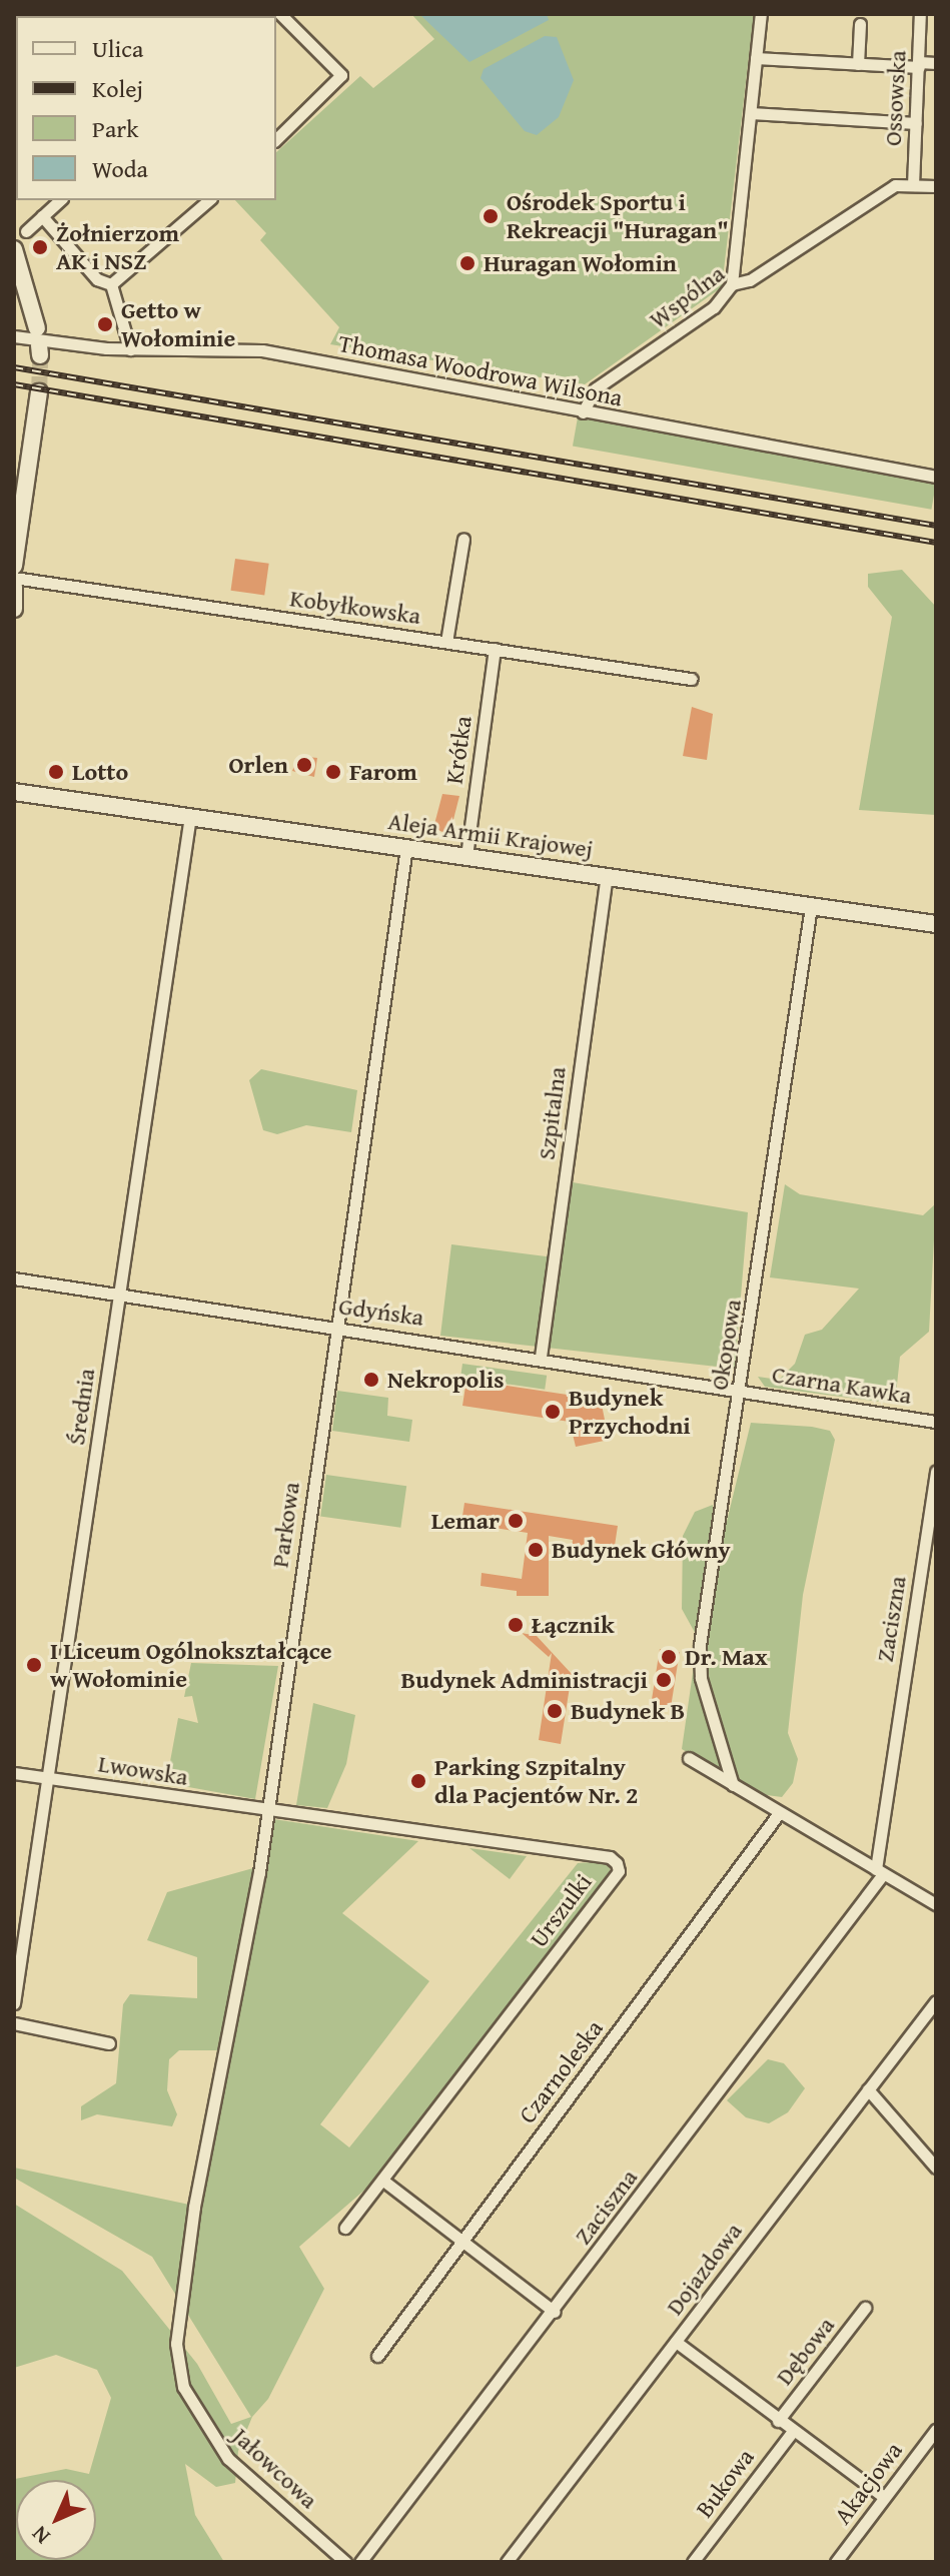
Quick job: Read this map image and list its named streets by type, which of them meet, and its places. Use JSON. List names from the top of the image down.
{
  "streets": {
    "street": [
      "Ossowska",
      "Wspólna",
      "Thomasa Woodrowa Wilsona",
      "Kobyłkowska",
      "Krótka",
      "Aleja Armii Krajowej",
      "Szpitalna",
      "Gdyńska",
      "Okopowa",
      "Czarna Kawka",
      "Średnia",
      "Parkowa",
      "Zaciszna",
      "Lwowska",
      "Urszulki",
      "Czarnoleska",
      "Dojazdowa",
      "Dębowa",
      "Jałowcowa",
      "Bukowa",
      "Akacjowa"
    ]
  },
  "crossings": [
    ["Ossowska", "Wspólna"],
    ["Wspólna", "Thomasa Woodrowa Wilsona"],
    ["Kobyłkowska", "Krótka"],
    ["Krótka", "Aleja Armii Krajowej"],
    ["Aleja Armii Krajowej", "Szpitalna"],
    ["Aleja Armii Krajowej", "Okopowa"],
    ["Aleja Armii Krajowej", "Średnia"],
    ["Aleja Armii Krajowej", "Parkowa"],
    ["Szpitalna", "Gdyńska"],
    ["Gdyńska", "Okopowa"],
    ["Gdyńska", "Czarna Kawka"],
    ["Gdyńska", "Średnia"],
    ["Gdyńska", "Parkowa"],
    ["Okopowa", "Czarna Kawka"],
    ["Średnia", "Lwowska"],
    ["Parkowa", "Lwowska"],
    ["Parkowa", "Urszulki"],
    ["Parkowa", "Jałowcowa"],
    ["Lwowska", "Urszulki"],
    ["Dojazdowa", "Dębowa"],
    ["Dębowa", "Bukowa"],
    ["Dębowa", "Akacjowa"]
  ],
  "places": [
    "Ośrodek Sportu i Rekreacji \"Huragan\"",
    "Żołnierzom AK i NSZ",
    "Huragan Wołomin",
    "Getto w Wołominie",
    "Orlen",
    "Lotto",
    "Farom",
    "Nekropolis",
    "Budynek Przychodni",
    "Lemar",
    "Budynek Główny",
    "Łącznik",
    "Dr. Max",
    "I Liceum Ogólnokształcące w Wołominie",
    "Budynek Administracji",
    "Budynek B",
    "Parking Szpitalny dla Pacjentów Nr. 2"
  ],
  "legend": [
    "Ulica",
    "Kolej",
    "Park",
    "Woda"
  ],
  "north": "bottom left"
}
